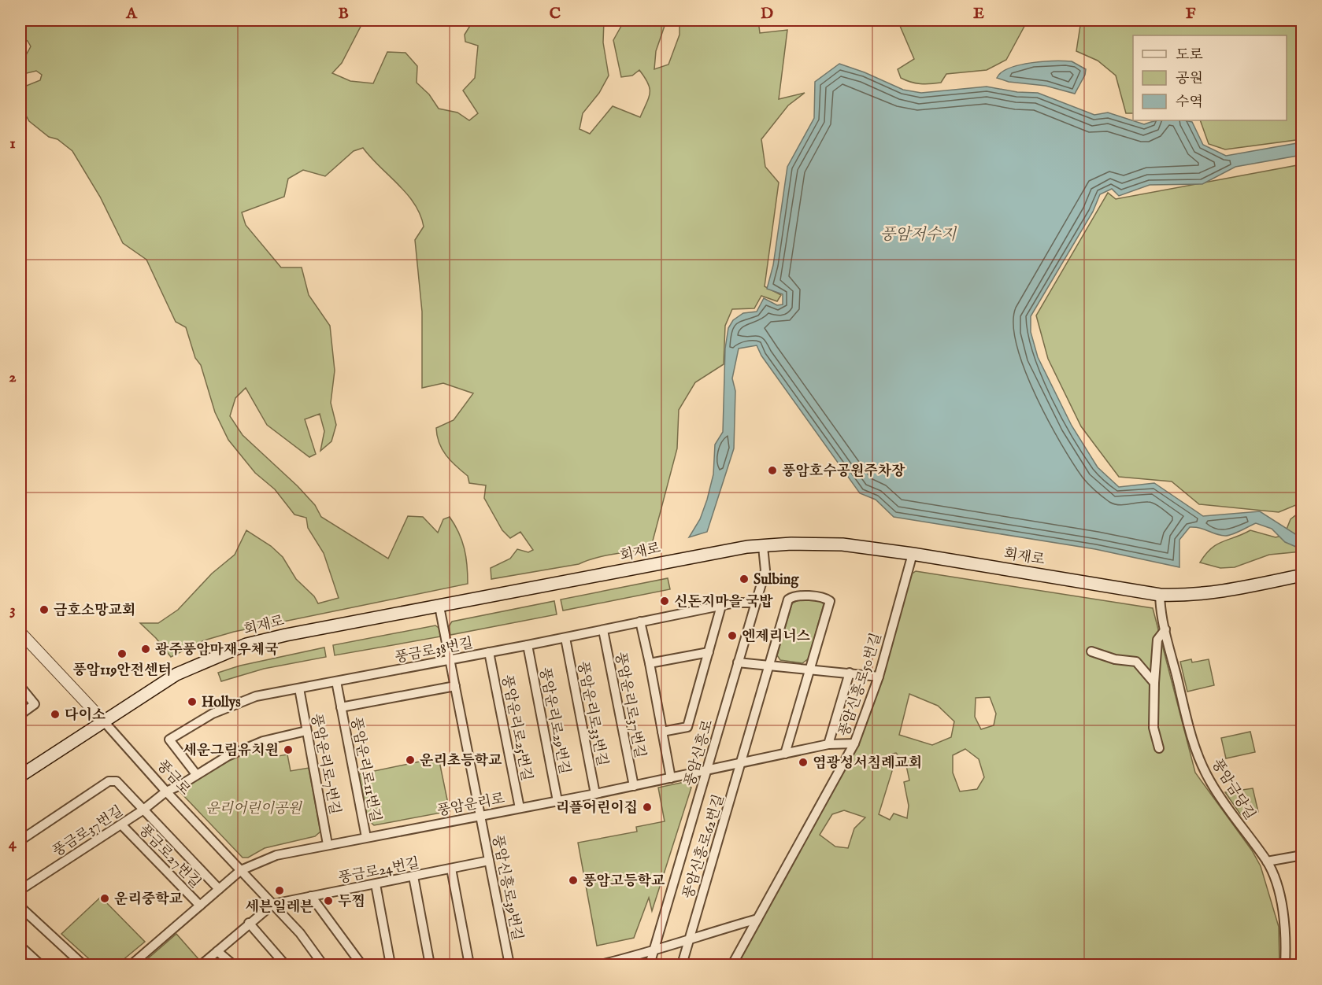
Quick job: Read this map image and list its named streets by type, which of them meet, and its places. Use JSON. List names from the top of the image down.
{
  "streets": {
    "main road": ["회재로"],
    "street": [
      "풍금로38번길",
      "풍암신흥로50번길",
      "풍암운리로37번길",
      "풍암운리로33번길",
      "풍암운리로29번길",
      "풍암운리로25번길",
      "풍암신흥로",
      "풍암운리로7번길",
      "풍암운리로11번길",
      "풍금로",
      "풍암금당길",
      "풍암운리로",
      "풍금로37번길",
      "풍암신흥로62번길",
      "풍금로27번길",
      "풍금로24번길",
      "풍암신흥로39번길"
    ]
  },
  "crossings": [
    ["회재로", "풍암신흥로50번길"],
    ["회재로", "풍암신흥로"],
    ["회재로", "풍금로"],
    ["회재로", "풍암금당길"],
    ["회재로", "풍암신흥로39번길"],
    ["풍금로38번길", "풍암운리로37번길"],
    ["풍금로38번길", "풍암운리로33번길"],
    ["풍금로38번길", "풍암운리로29번길"],
    ["풍금로38번길", "풍암운리로25번길"],
    ["풍금로38번길", "풍암신흥로"],
    ["풍금로38번길", "풍암운리로7번길"],
    ["풍금로38번길", "풍암운리로11번길"],
    ["풍금로38번길", "풍암신흥로39번길"],
    ["풍암신흥로50번길", "풍암운리로"],
    ["풍암운리로37번길", "풍암운리로"],
    ["풍암운리로33번길", "풍암운리로"],
    ["풍암운리로29번길", "풍암운리로"],
    ["풍암운리로25번길", "풍암운리로"],
    ["풍암신흥로", "풍암운리로"],
    ["풍암운리로7번길", "풍암운리로"],
    ["풍암운리로11번길", "풍암운리로"],
    ["풍암운리로11번길", "풍암신흥로39번길"],
    ["풍금로", "풍암운리로"],
    ["풍금로", "풍금로37번길"],
    ["풍금로", "풍금로27번길"],
    ["풍금로", "풍금로24번길"],
    ["풍암운리로", "풍암신흥로62번길"],
    ["풍암운리로", "풍금로27번길"],
    ["풍암운리로", "풍암신흥로39번길"],
    ["풍금로37번길", "풍금로27번길"],
    ["풍금로24번길", "풍암신흥로39번길"]
  ],
  "water": ["풍암저수지"],
  "parks": ["운리어린이공원"],
  "places": [
    "풍암호수공원주차장",
    "Sulbing",
    "신돈지마을 국밥",
    "금호소망교회",
    "엔제리너스",
    "광주풍암마재우체국",
    "풍암119안전센터",
    "Hollys",
    "다이소",
    "세운그림유치원",
    "운리초등학교",
    "염광성서침례교회",
    "리플어린이집",
    "풍암고등학교",
    "세븐일레븐",
    "운리중학교",
    "두찜"
  ],
  "legend": ["도로", "공원", "수역"],
  "grid": {
    "columns": [
      "A",
      "B",
      "C",
      "D",
      "E",
      "F"
    ],
    "rows": [
      "1",
      "2",
      "3",
      "4"
    ]
  }
}
